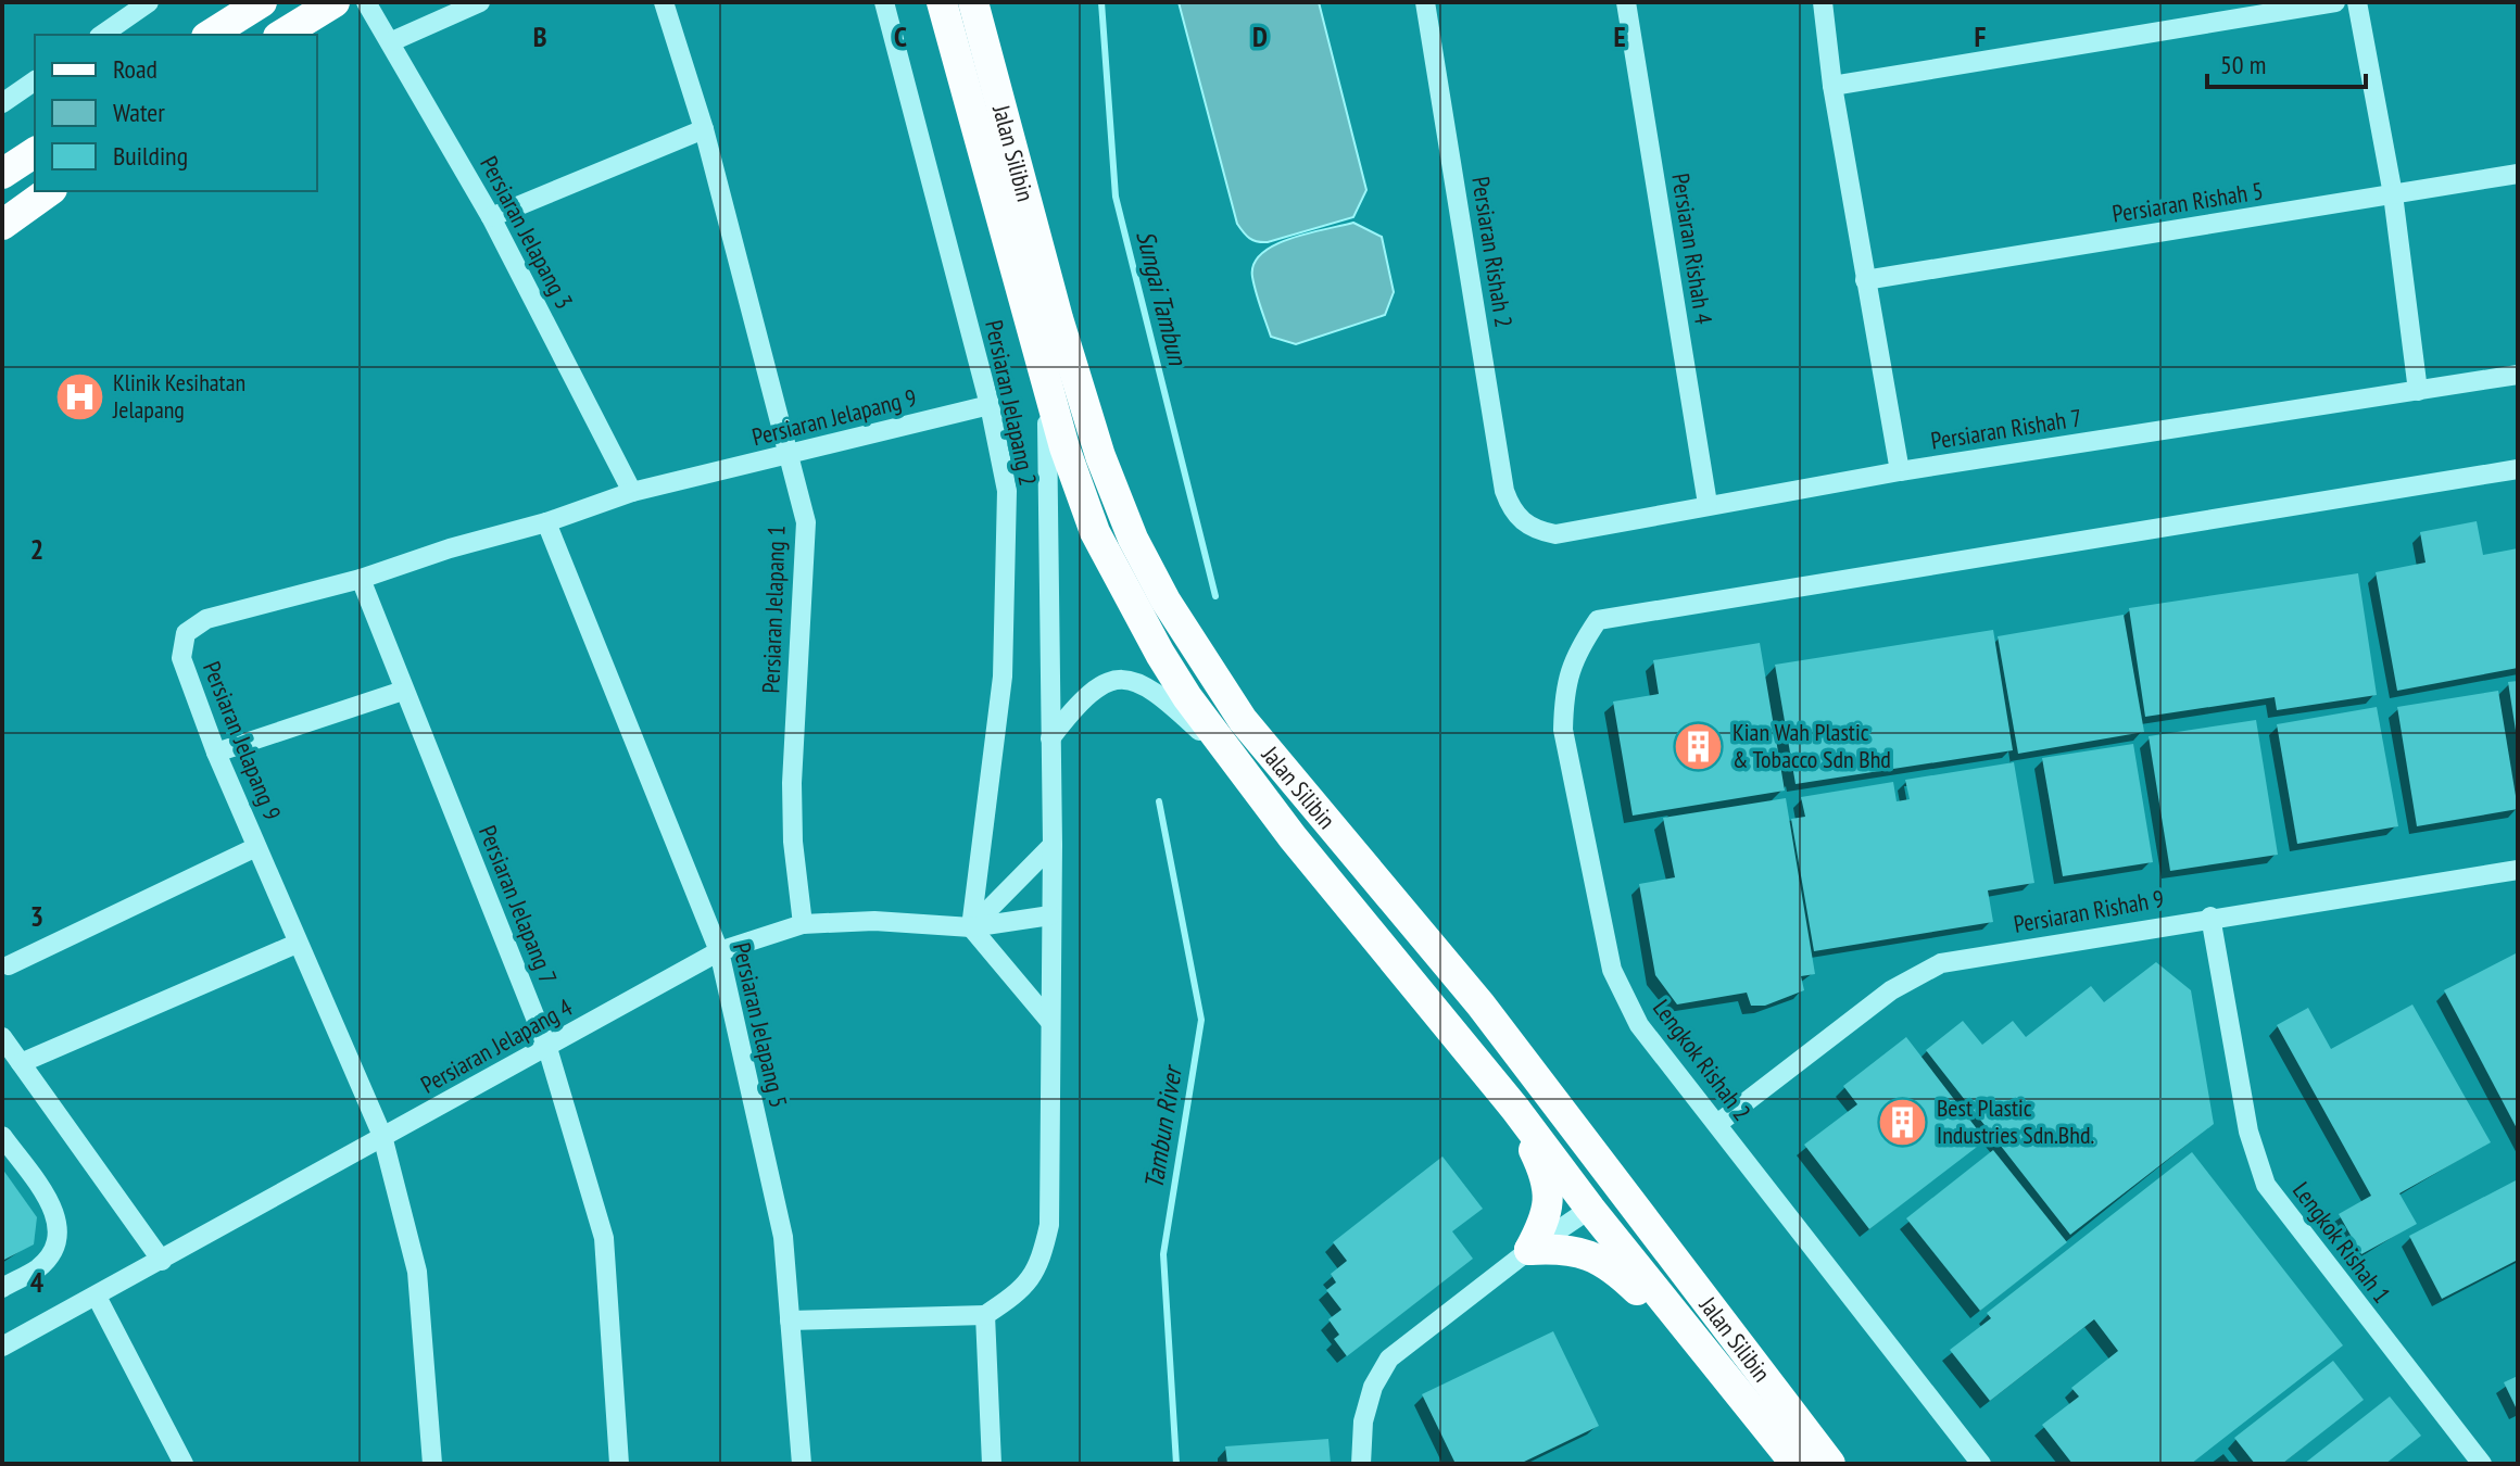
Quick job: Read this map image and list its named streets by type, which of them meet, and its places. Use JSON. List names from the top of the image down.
{
  "streets": {
    "main road": ["Jalan Silibin"],
    "street": [
      "Persiaran Rishah 5",
      "Persiaran Jelapang 3",
      "Persiaran Rishah 4",
      "Persiaran Rishah 2",
      "Persiaran Jelapang 2",
      "Persiaran Jelapang 9",
      "Persiaran Rishah 7",
      "Persiaran Jelapang 1",
      "Persiaran Jelapang 7",
      "Persiaran Rishah 9",
      "Persiaran Jelapang 5",
      "Persiaran Jelapang 4",
      "Lengkok Rishah 2",
      "Lengkok Rishah 1"
    ]
  },
  "crossings": [
    ["Jalan Silibin", "Persiaran Jelapang 4"],
    ["Persiaran Jelapang 3", "Persiaran Jelapang 9"],
    ["Persiaran Rishah 4", "Persiaran Rishah 7"],
    ["Persiaran Rishah 2", "Persiaran Rishah 7"],
    ["Persiaran Jelapang 2", "Persiaran Jelapang 9"],
    ["Persiaran Jelapang 2", "Persiaran Jelapang 4"],
    ["Persiaran Jelapang 9", "Persiaran Jelapang 1"],
    ["Persiaran Jelapang 9", "Persiaran Jelapang 7"],
    ["Persiaran Jelapang 9", "Persiaran Jelapang 5"],
    ["Persiaran Jelapang 9", "Persiaran Jelapang 4"],
    ["Persiaran Jelapang 1", "Persiaran Jelapang 4"],
    ["Persiaran Jelapang 7", "Persiaran Jelapang 4"],
    ["Persiaran Rishah 9", "Lengkok Rishah 2"],
    ["Persiaran Rishah 9", "Lengkok Rishah 1"],
    ["Persiaran Jelapang 5", "Persiaran Jelapang 4"]
  ],
  "water": ["Sungai Tambun", "Tambun River"],
  "places": {
    "hospital": ["Klinik Kesihatan Jelapang"],
    "building": ["Kian Wah Plastic & Tobacco Sdn Bhd", "Best Plastic Industries Sdn.Bhd."]
  },
  "legend": ["Road", "Water", "Building"],
  "scale_bar": "50 m",
  "grid": {
    "columns": [
      "B",
      "C",
      "D",
      "E",
      "F"
    ],
    "rows": ["2", "3", "4"]
  }
}
